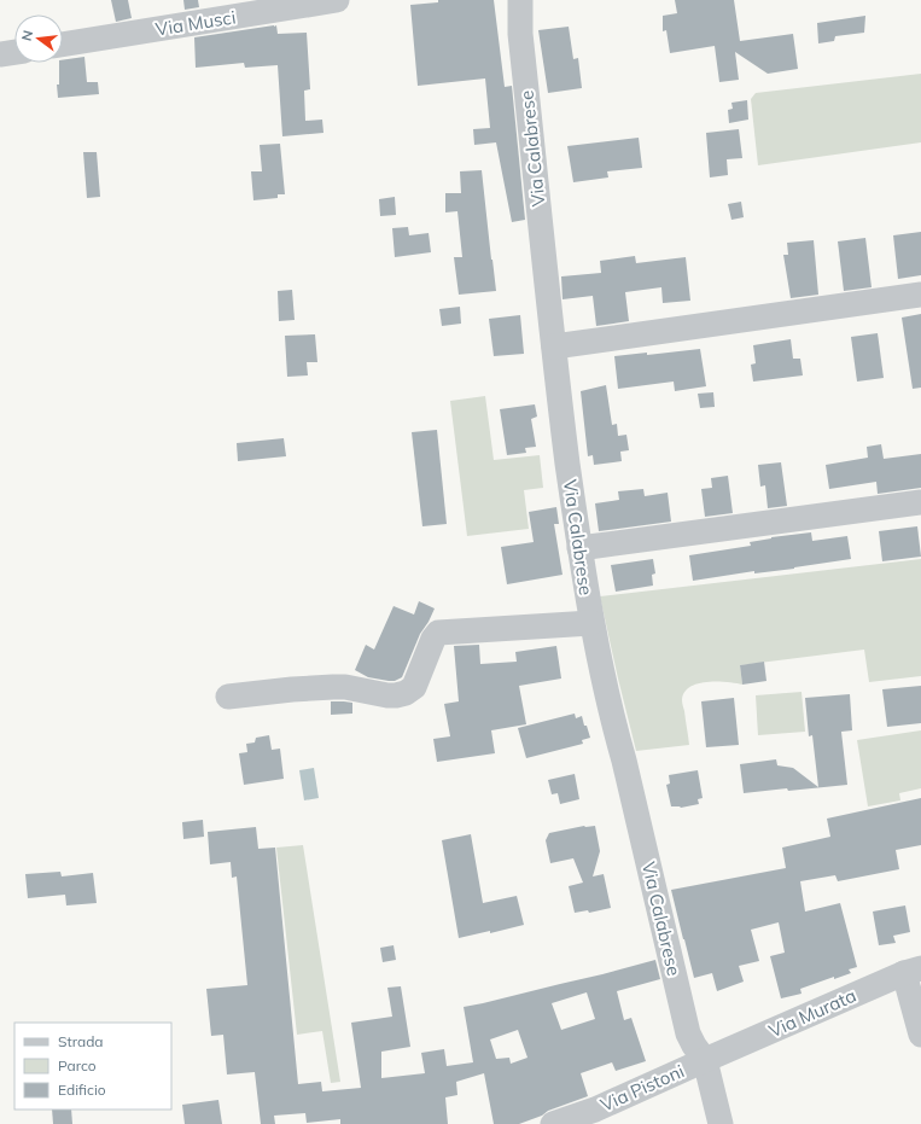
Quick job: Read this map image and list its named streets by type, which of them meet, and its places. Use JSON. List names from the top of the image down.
{
  "streets": {
    "street": [
      "Via Musci",
      "Via Calabrese",
      "Via Murata",
      "Via Pistoni"
    ]
  },
  "crossings": [
    ["Via Calabrese", "Via Murata"],
    ["Via Calabrese", "Via Pistoni"],
    ["Via Murata", "Via Pistoni"]
  ],
  "legend": ["Strada", "Parco", "Edificio"],
  "north": "left"
}
